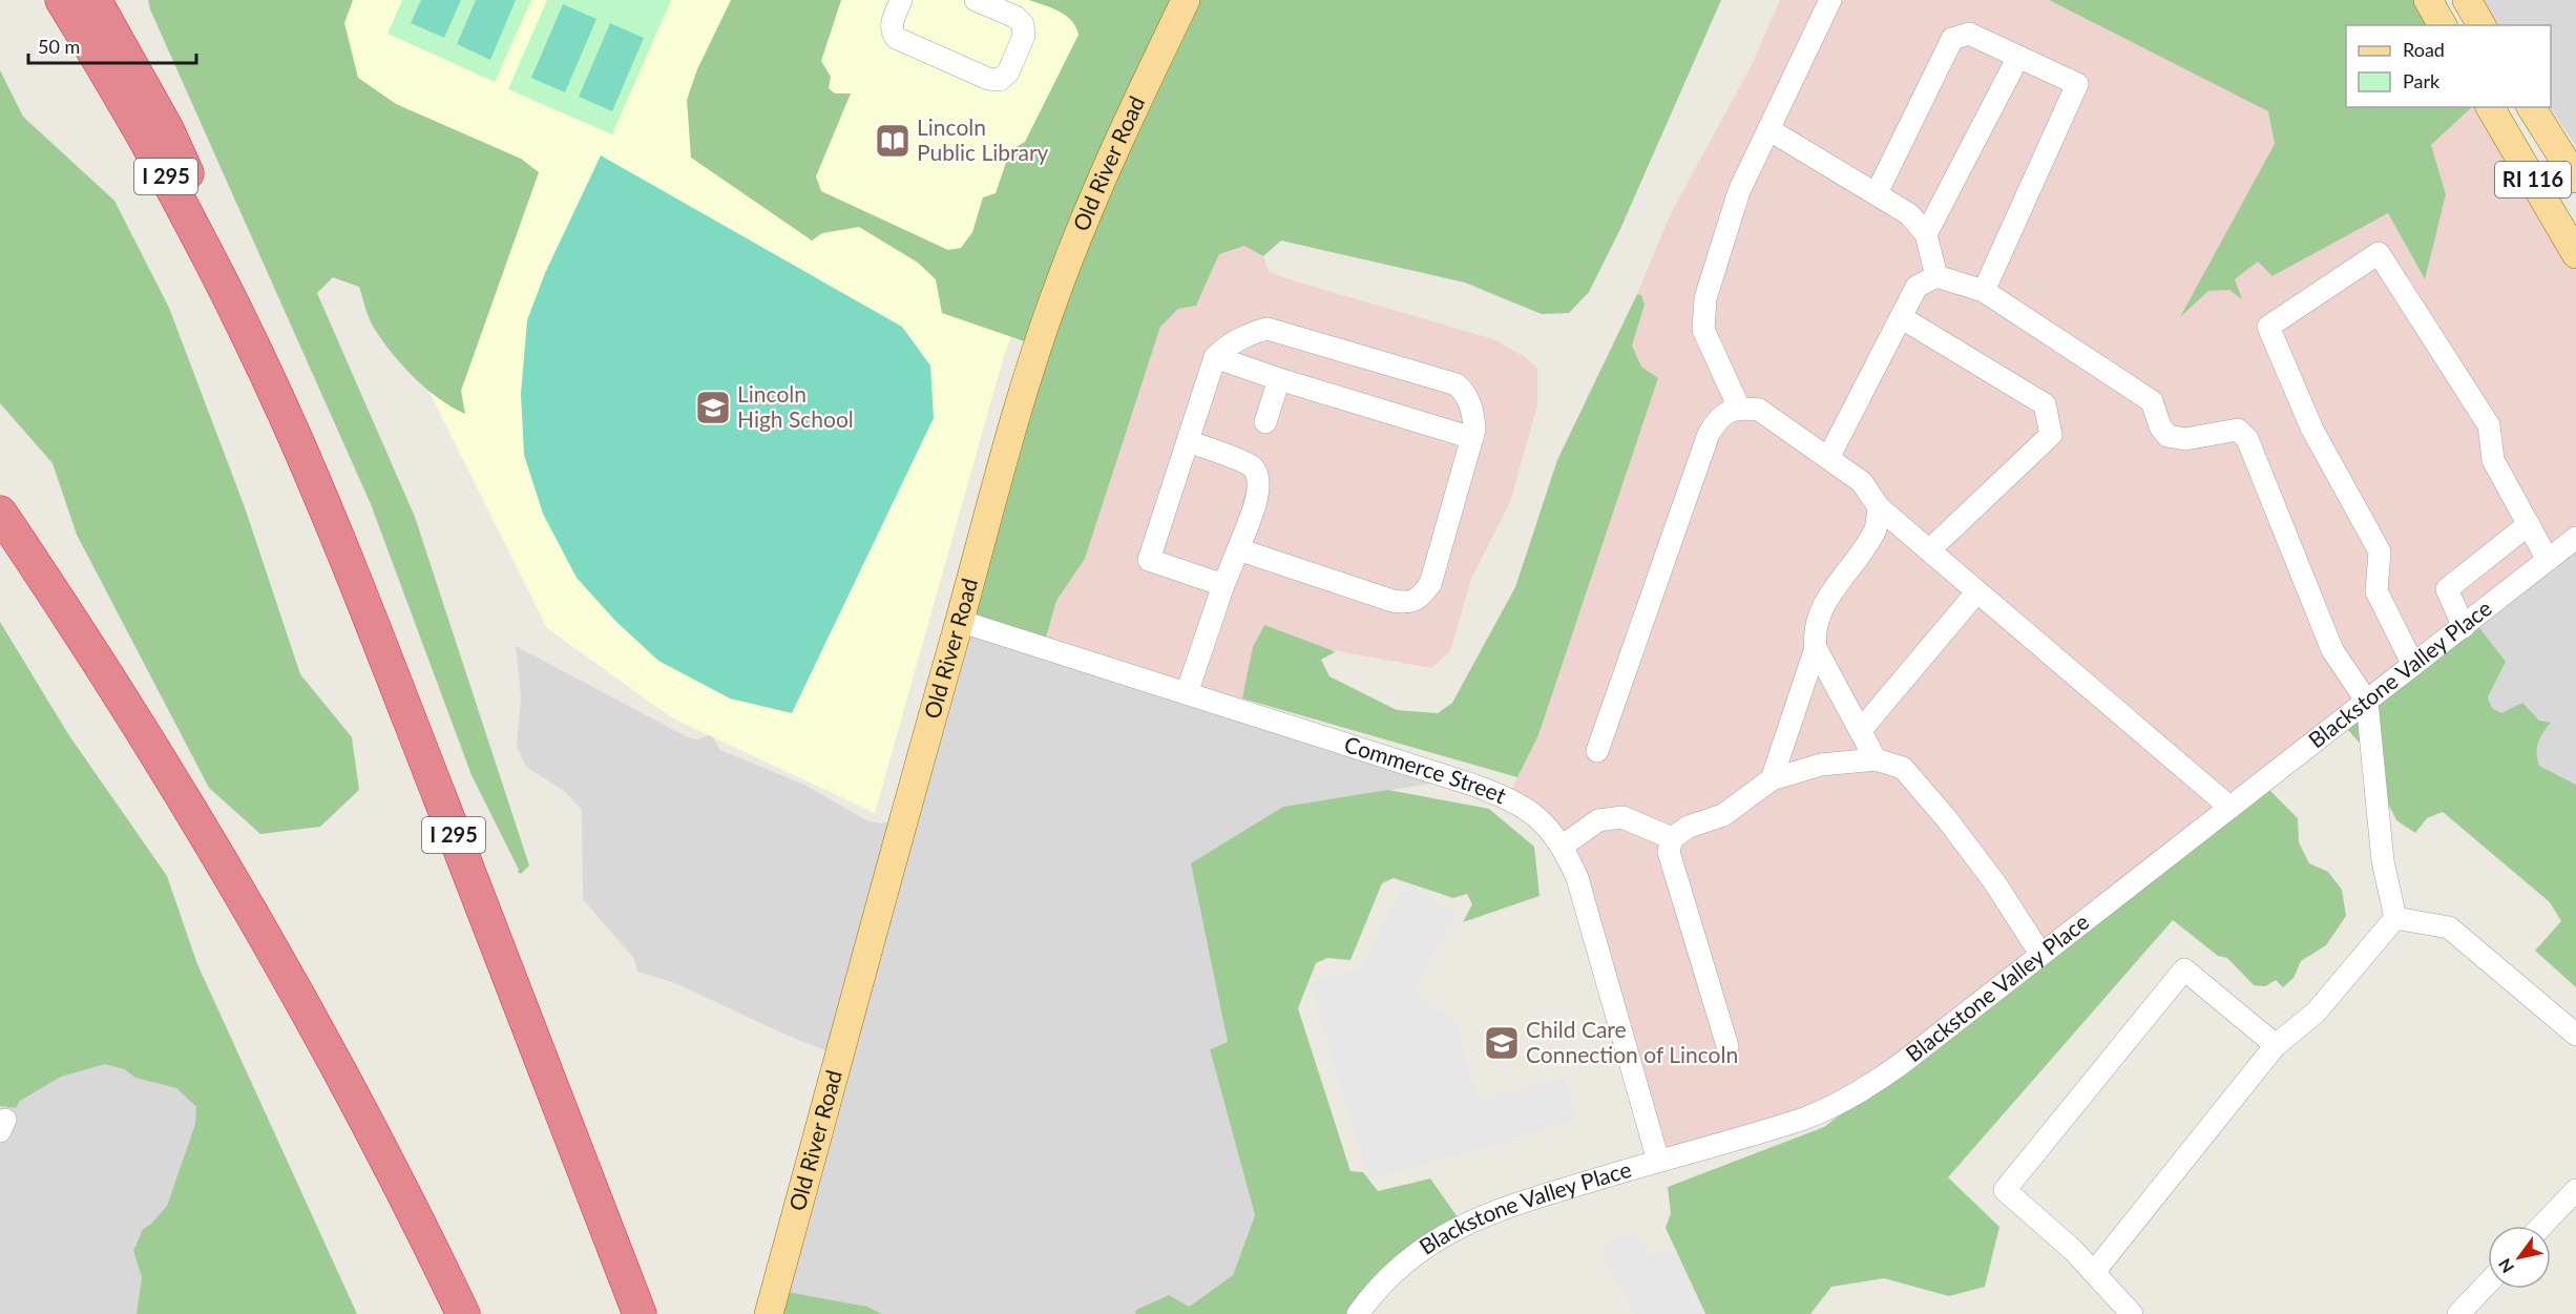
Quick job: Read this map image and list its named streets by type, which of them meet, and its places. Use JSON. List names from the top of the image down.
{
  "streets": {
    "highway": ["I 295"],
    "main road": ["Old River Road", "RI 116"],
    "street": ["Blackstone Valley Place", "Commerce Street"]
  },
  "crossings": [
    ["Old River Road", "Commerce Street"],
    ["Blackstone Valley Place", "Commerce Street"]
  ],
  "places": {
    "library": ["Lincoln Public Library"],
    "school or university": ["Lincoln High School", "Child Care Connection of Lincoln"]
  },
  "legend": ["Road", "Park"],
  "scale_bar": "50 m",
  "north": "bottom left"
}
